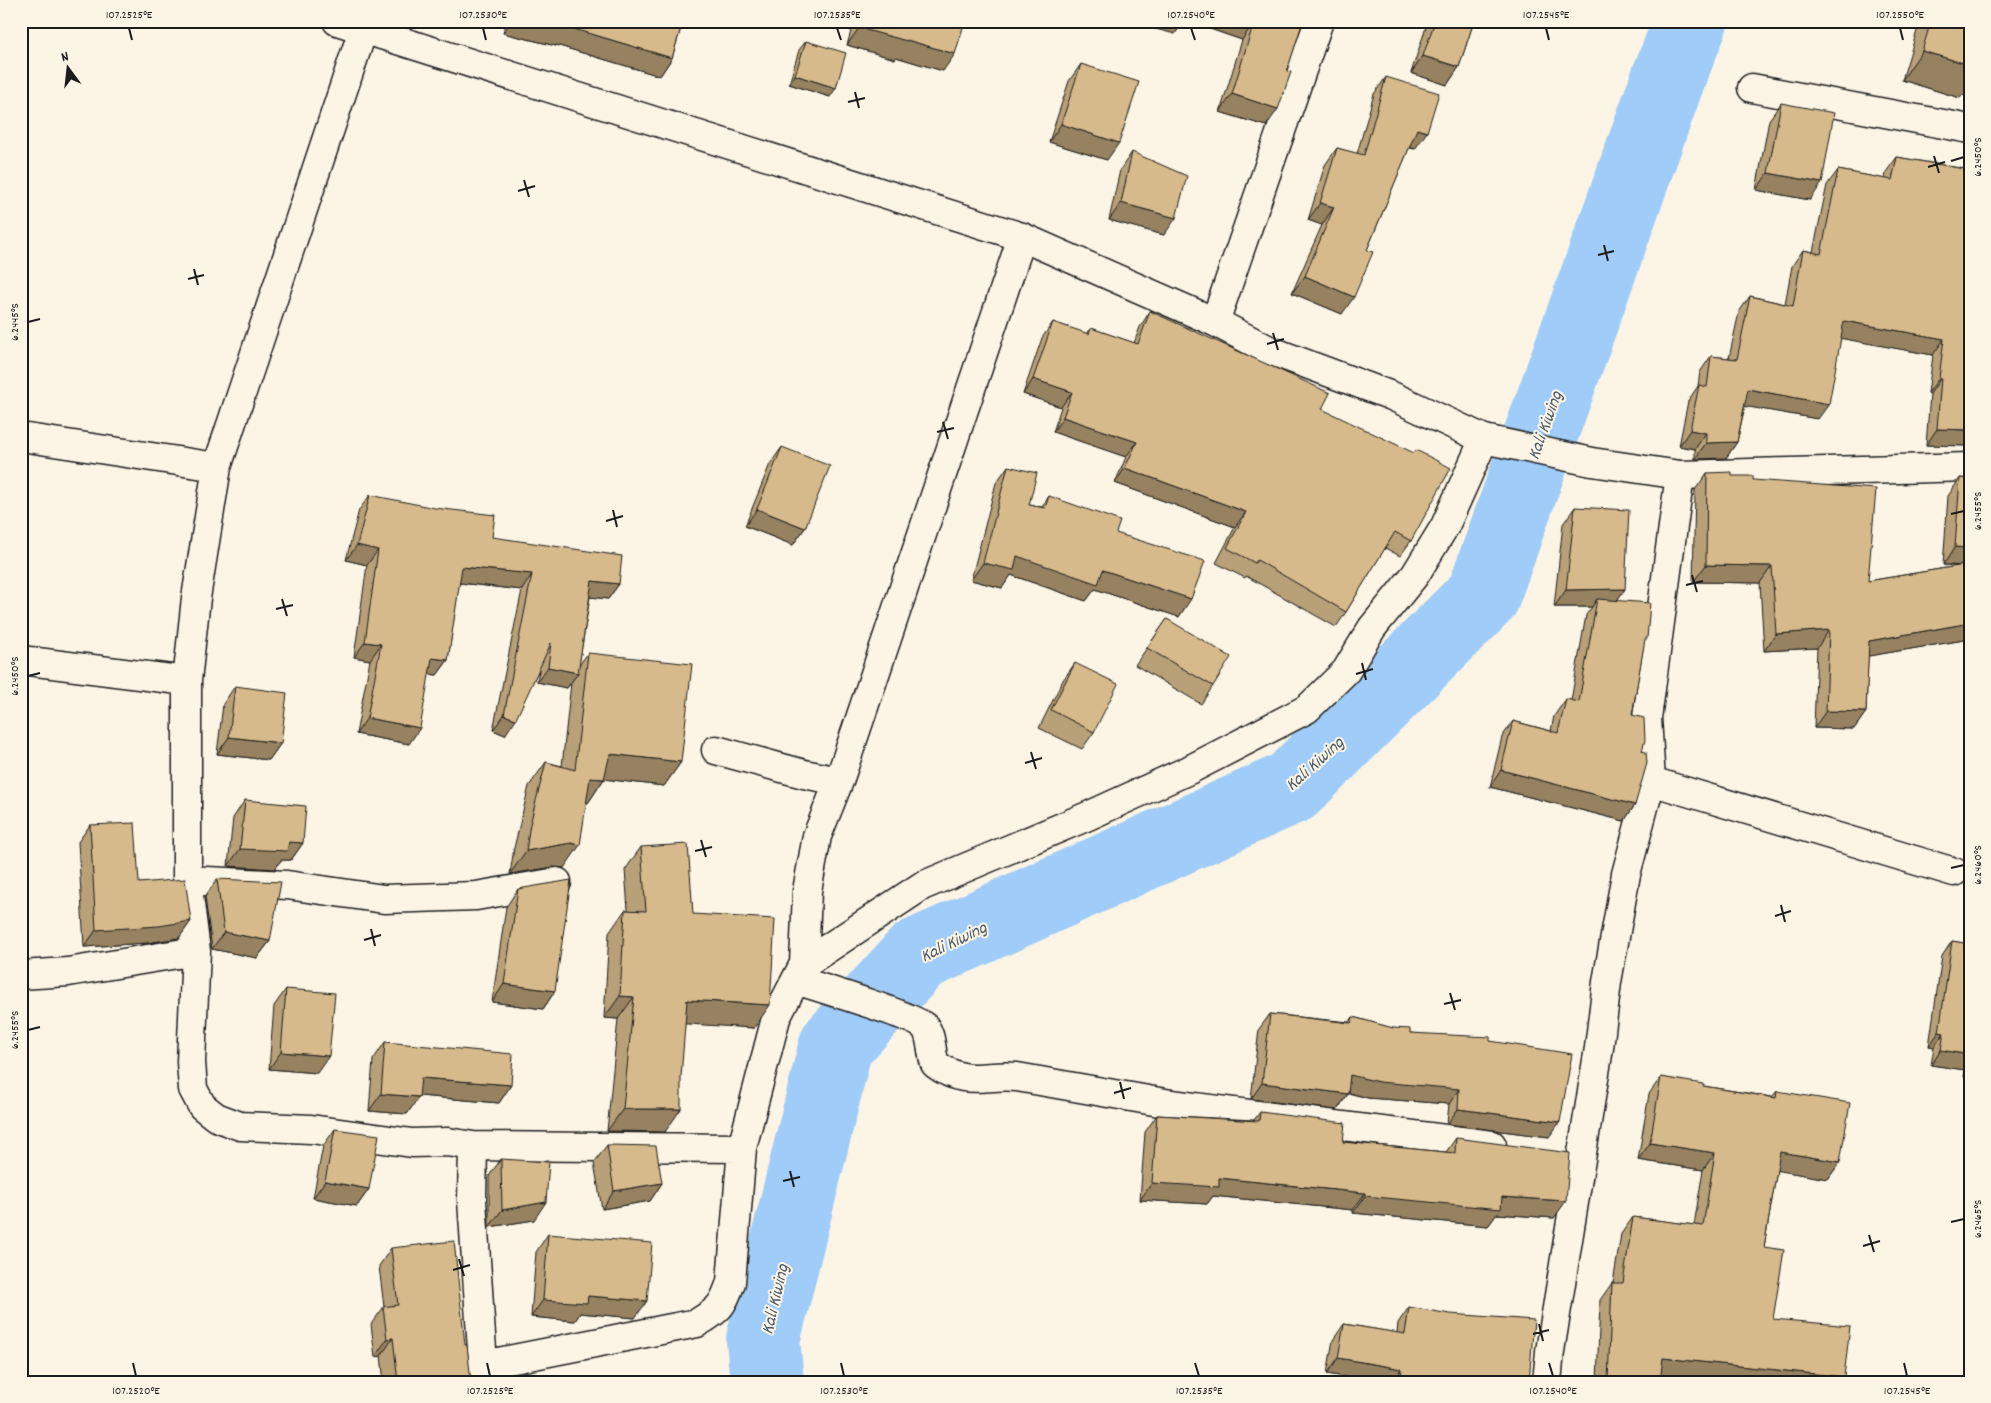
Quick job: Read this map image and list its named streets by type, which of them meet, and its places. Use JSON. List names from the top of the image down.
{
  "water": ["Kali Kiwing"],
  "north": "top",
  "coordinates": [
    "107.2525°E",
    "107.2530°E",
    "107.2535°E",
    "107.2540°E",
    "107.2545°E",
    "107.2550°E",
    "6.2450°S",
    "6.2445°S",
    "6.2455°S",
    "6.2460°S",
    "6.2465°S",
    "107.2520°E"
  ]
}
